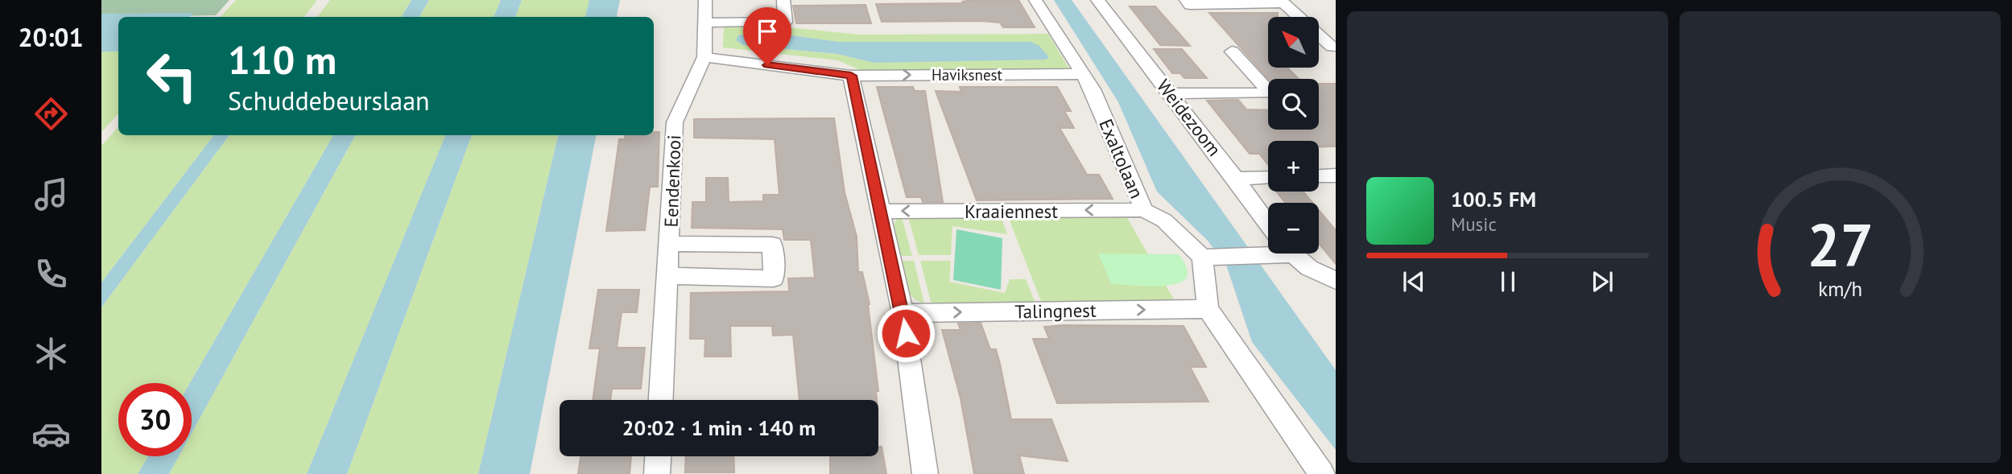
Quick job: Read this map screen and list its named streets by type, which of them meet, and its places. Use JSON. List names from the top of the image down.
{
  "streets": {
    "street": [
      "Haviksnest",
      "Weidezoom",
      "Exaltolaan",
      "Eendenkooi",
      "Kraaiennest",
      "Talingnest"
    ]
  },
  "crossings": [
    ["Haviksnest", "Exaltolaan"],
    ["Haviksnest", "Eendenkooi"],
    ["Exaltolaan", "Kraaiennest"]
  ],
  "one_way": ["Haviksnest", "Kraaiennest", "Talingnest"],
  "north": "top left",
  "page": {
    "tabs": "20:01",
    "map_buttons": ["+", "−"],
    "turn": ["110 m", "Schuddebeurslaan"],
    "song": ["100.5 FM", "Music"],
    "limit": "30",
    "trip": "20:02 · 1 min · 140 m",
    "gauge": ["27", "km/h"]
  }
}
